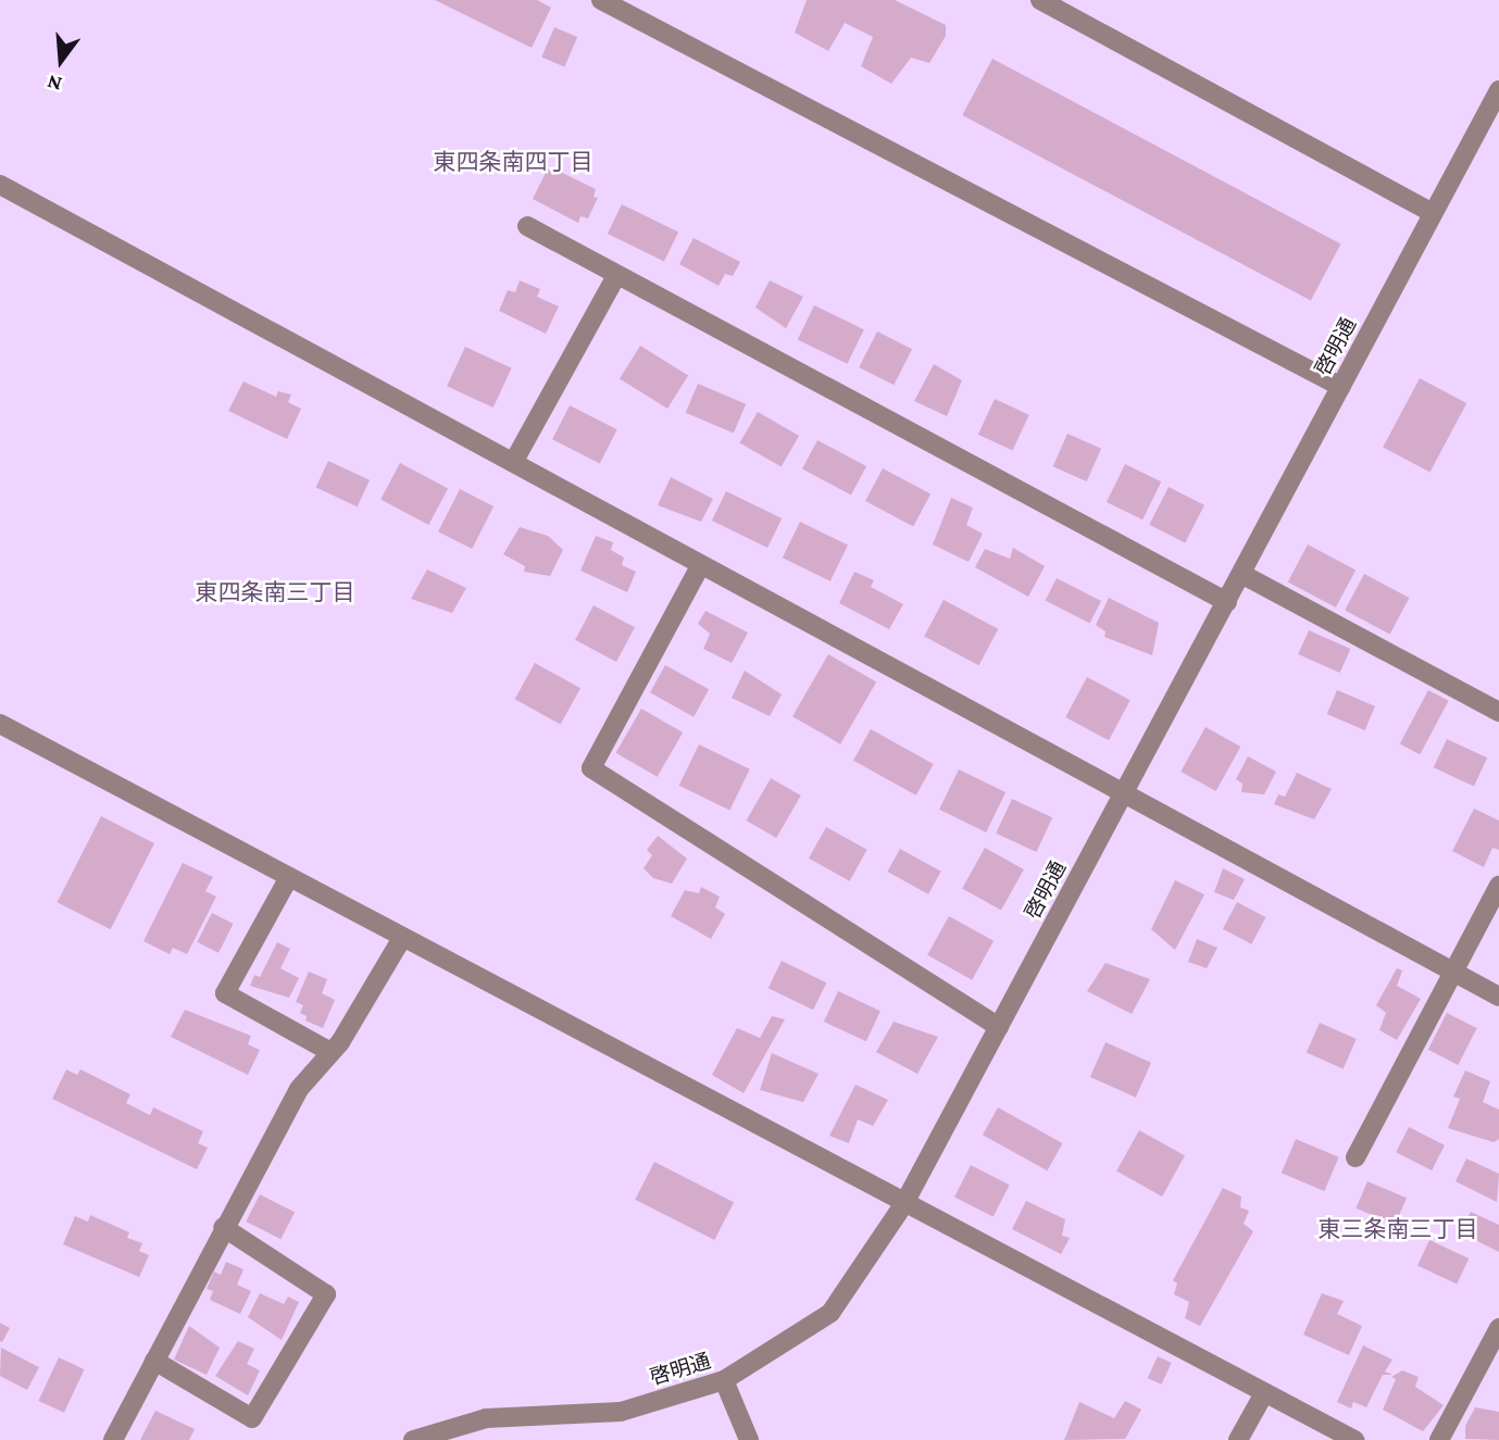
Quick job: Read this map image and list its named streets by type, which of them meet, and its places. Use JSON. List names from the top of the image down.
{
  "streets": {
    "street": ["啓明通"]
  },
  "districts": ["東四条南四丁目", "東四条南三丁目", "東三条南三丁目"],
  "north": "bottom"
}
